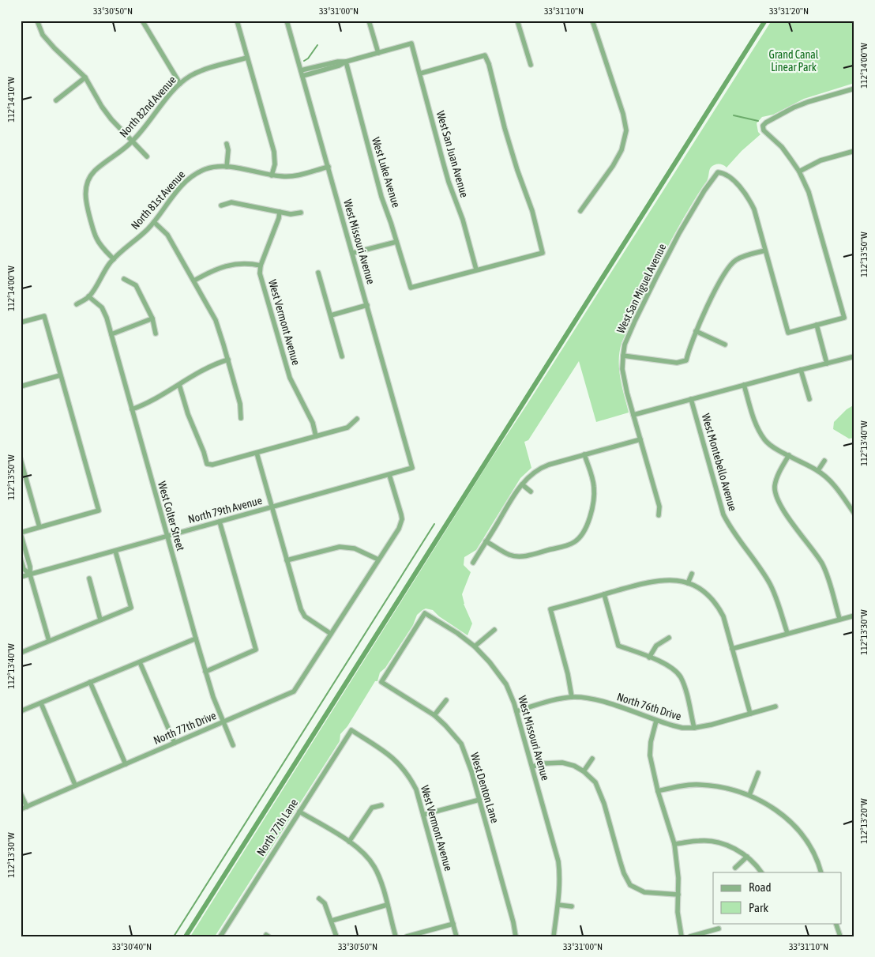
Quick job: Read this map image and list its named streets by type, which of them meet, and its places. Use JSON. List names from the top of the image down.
{
  "streets": {
    "street": [
      "North 82nd Avenue",
      "West San Juan Avenue",
      "West Luke Avenue",
      "North 81st Avenue",
      "West Missouri Avenue",
      "West San Miguel Avenue",
      "West Vermont Avenue",
      "West Montebello Avenue",
      "North 79th Avenue",
      "West Colter Street",
      "North 76th Drive",
      "North 77th Drive",
      "West Denton Lane",
      "North 77th Lane"
    ]
  },
  "crossings": [
    ["North 82nd Avenue", "North 81st Avenue"],
    ["West San Juan Avenue", "West Luke Avenue"],
    ["North 81st Avenue", "West Missouri Avenue"],
    ["North 81st Avenue", "West Colter Street"],
    ["West Missouri Avenue", "North 79th Avenue"],
    ["West Missouri Avenue", "North 76th Drive"],
    ["West Missouri Avenue", "West Denton Lane"],
    ["West Vermont Avenue", "North 77th Lane"],
    ["North 79th Avenue", "West Colter Street"],
    ["West Colter Street", "North 77th Drive"]
  ],
  "parks": ["Grand Canal Linear Park"],
  "legend": ["Road", "Park"],
  "coordinates": [
    "33°30'50\"N",
    "33°31'00\"N",
    "33°31'10\"N",
    "33°31'20\"N",
    "112°14'00\"W",
    "112°14'10\"W",
    "112°13'50\"W",
    "112°13'40\"W",
    "112°13'30\"W",
    "112°13'20\"W",
    "33°30'40\"N"
  ]
}
